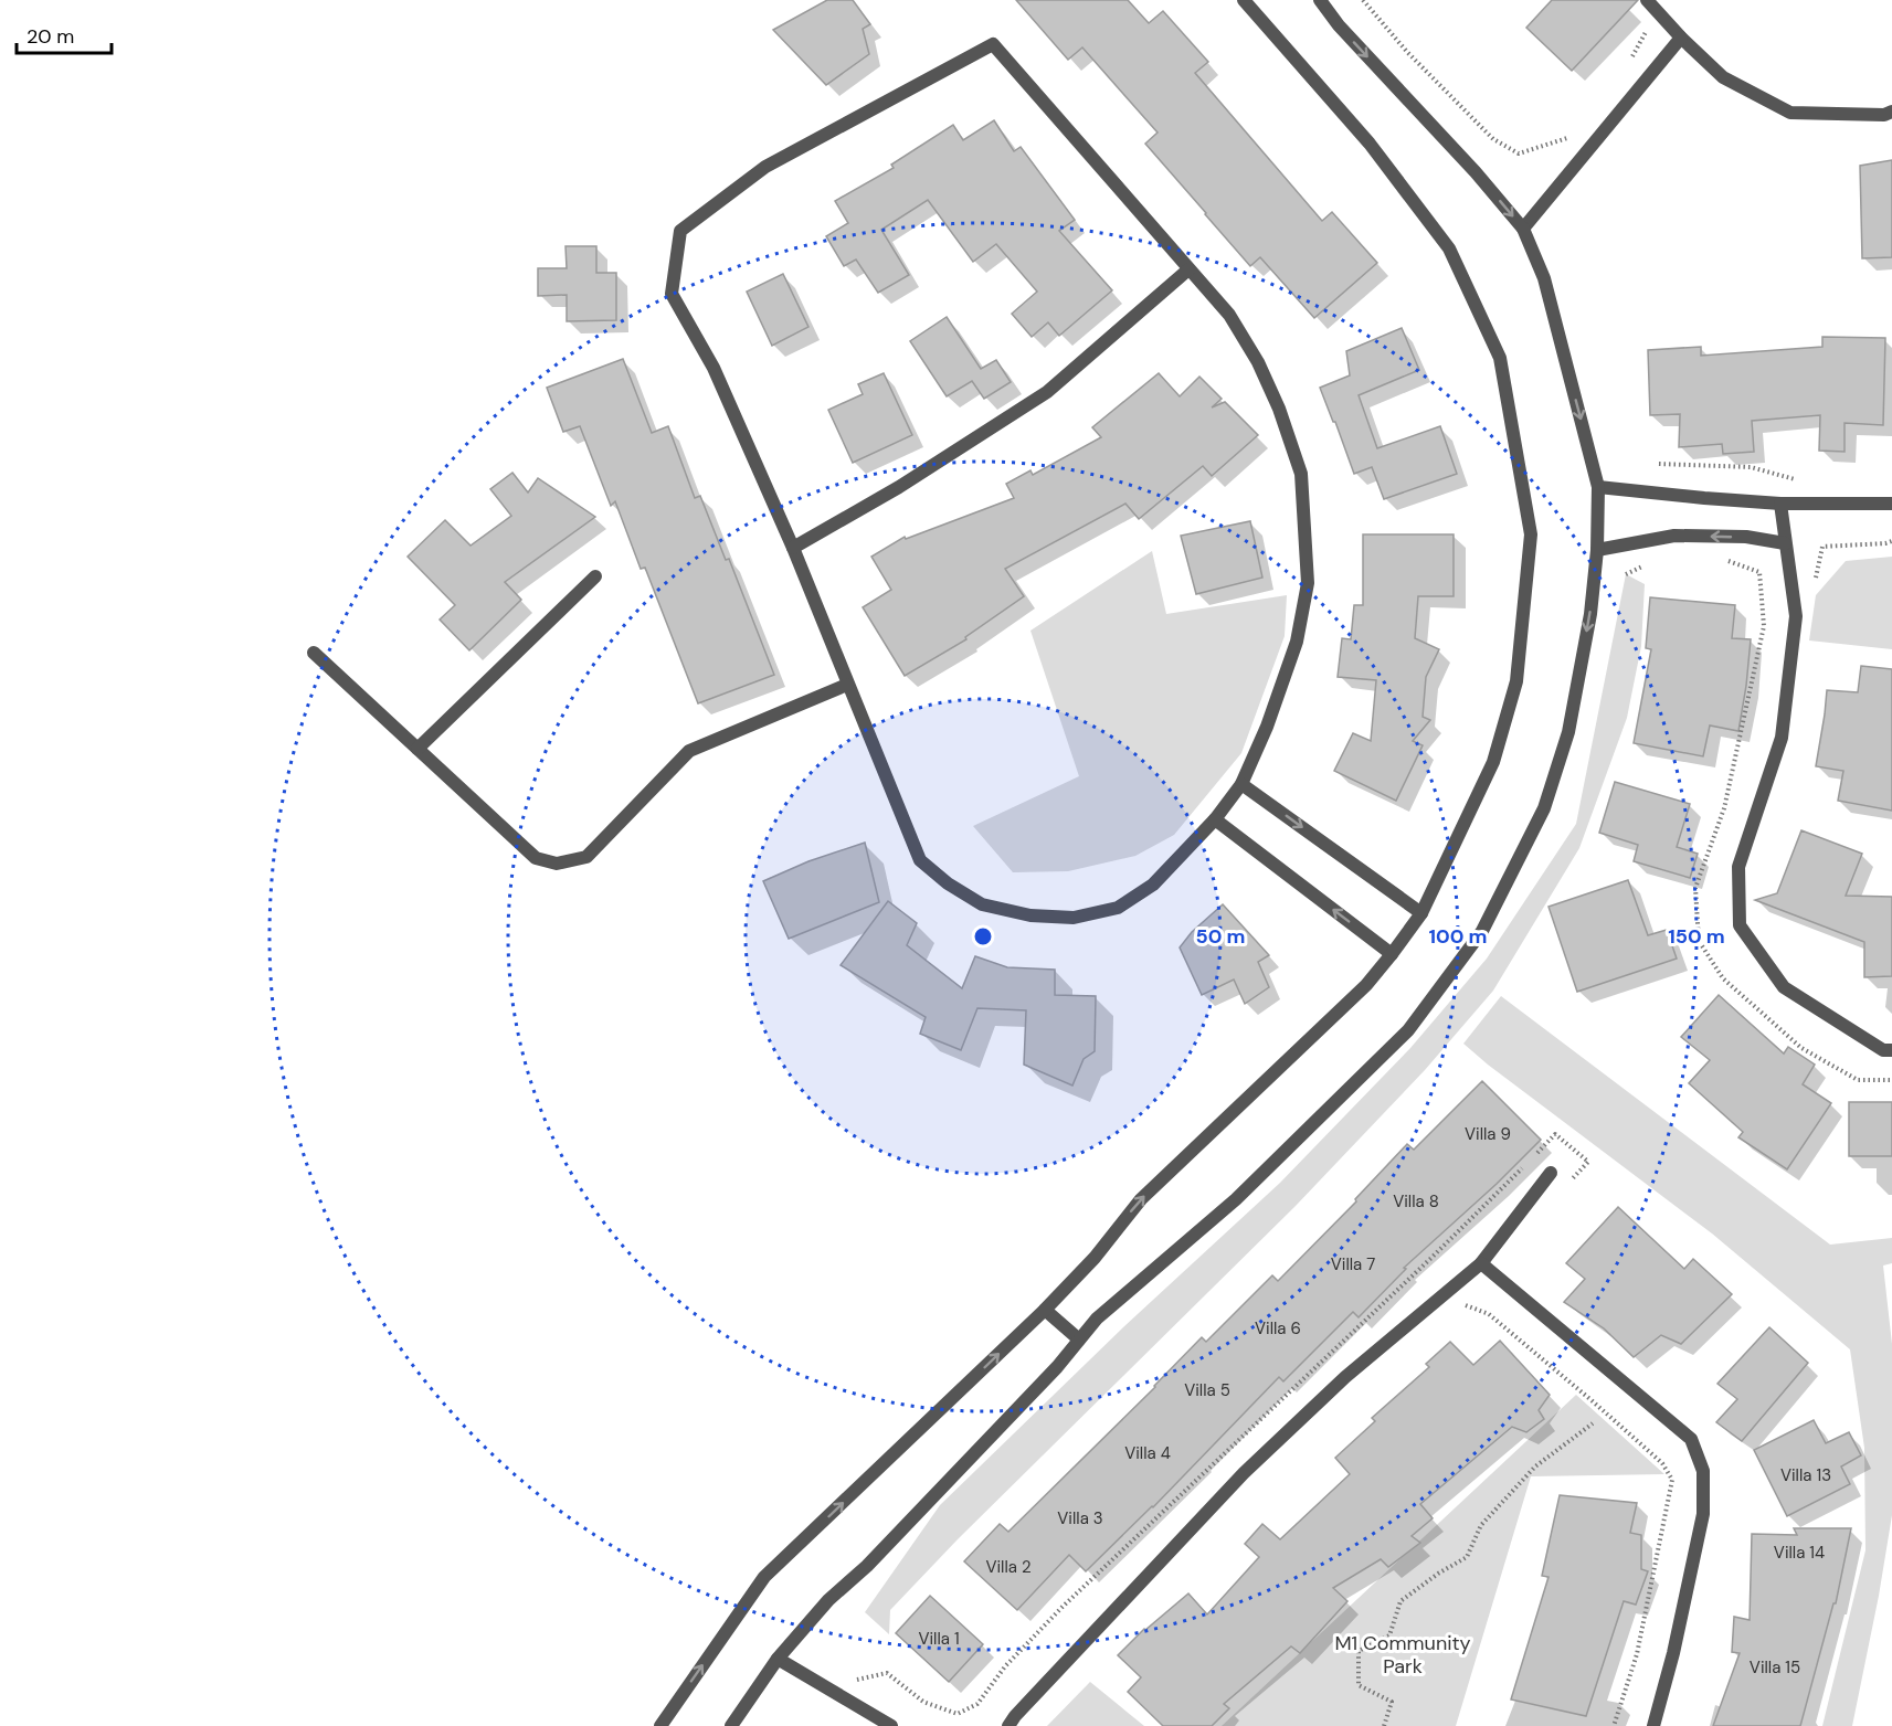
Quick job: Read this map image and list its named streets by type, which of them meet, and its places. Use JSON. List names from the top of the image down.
{
  "parks": ["M1 Community Park"],
  "house_numbers": [
    "Villa 9",
    "Villa 8",
    "Villa 7",
    "Villa 6",
    "Villa 5",
    "Villa 4",
    "Villa 13",
    "Villa 3",
    "Villa 14",
    "Villa 2",
    "Villa 1",
    "Villa 15"
  ],
  "scale_bar": "20 m",
  "rings": ["50 m", "100 m", "150 m"]
}
